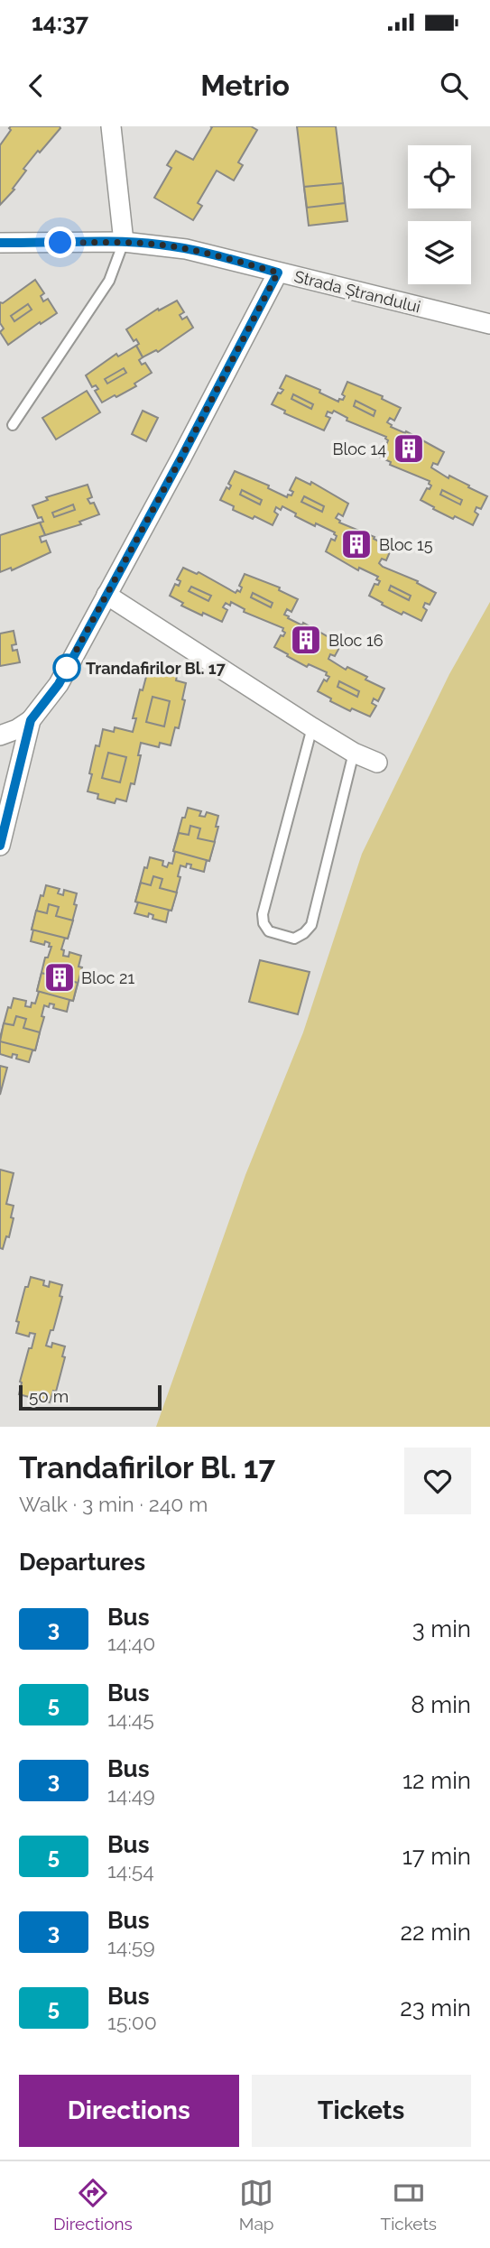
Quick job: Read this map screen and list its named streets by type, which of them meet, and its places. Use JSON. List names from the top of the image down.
{
  "streets": {
    "street": ["Strada Ștrandului"]
  },
  "places": {
    "building": [
      "Bloc 14",
      "Bloc 15",
      "Bloc 16",
      "Bloc 21"
    ],
    "other": ["Trandafirilor Bl. 17"]
  },
  "lines": ["bus line 3"],
  "scale_bar": "50 m",
  "page": {
    "status": "14:37",
    "header": "Metrio",
    "scale": "50 m",
    "heading": [
      ["Trandafirilor Bl. 17", "Walk · 3 min · 240 m"],
      "Departures"
    ],
    "list": [
      {
        "mark": "3",
        "name": "Bus",
        "note": "14:40",
        "value": "3 min"
      },
      {
        "mark": "5",
        "name": "Bus",
        "note": "14:45",
        "value": "8 min"
      },
      {
        "mark": "3",
        "name": "Bus",
        "note": "14:49",
        "value": "12 min"
      },
      {
        "mark": "5",
        "name": "Bus",
        "note": "14:54",
        "value": "17 min"
      },
      {
        "mark": "3",
        "name": "Bus",
        "note": "14:59",
        "value": "22 min"
      },
      {
        "mark": "5",
        "name": "Bus",
        "note": "15:00",
        "value": "23 min"
      }
    ],
    "buttons": ["Directions", "Tickets"],
    "tabs": ["Directions", "Map", "Tickets"]
  }
}
